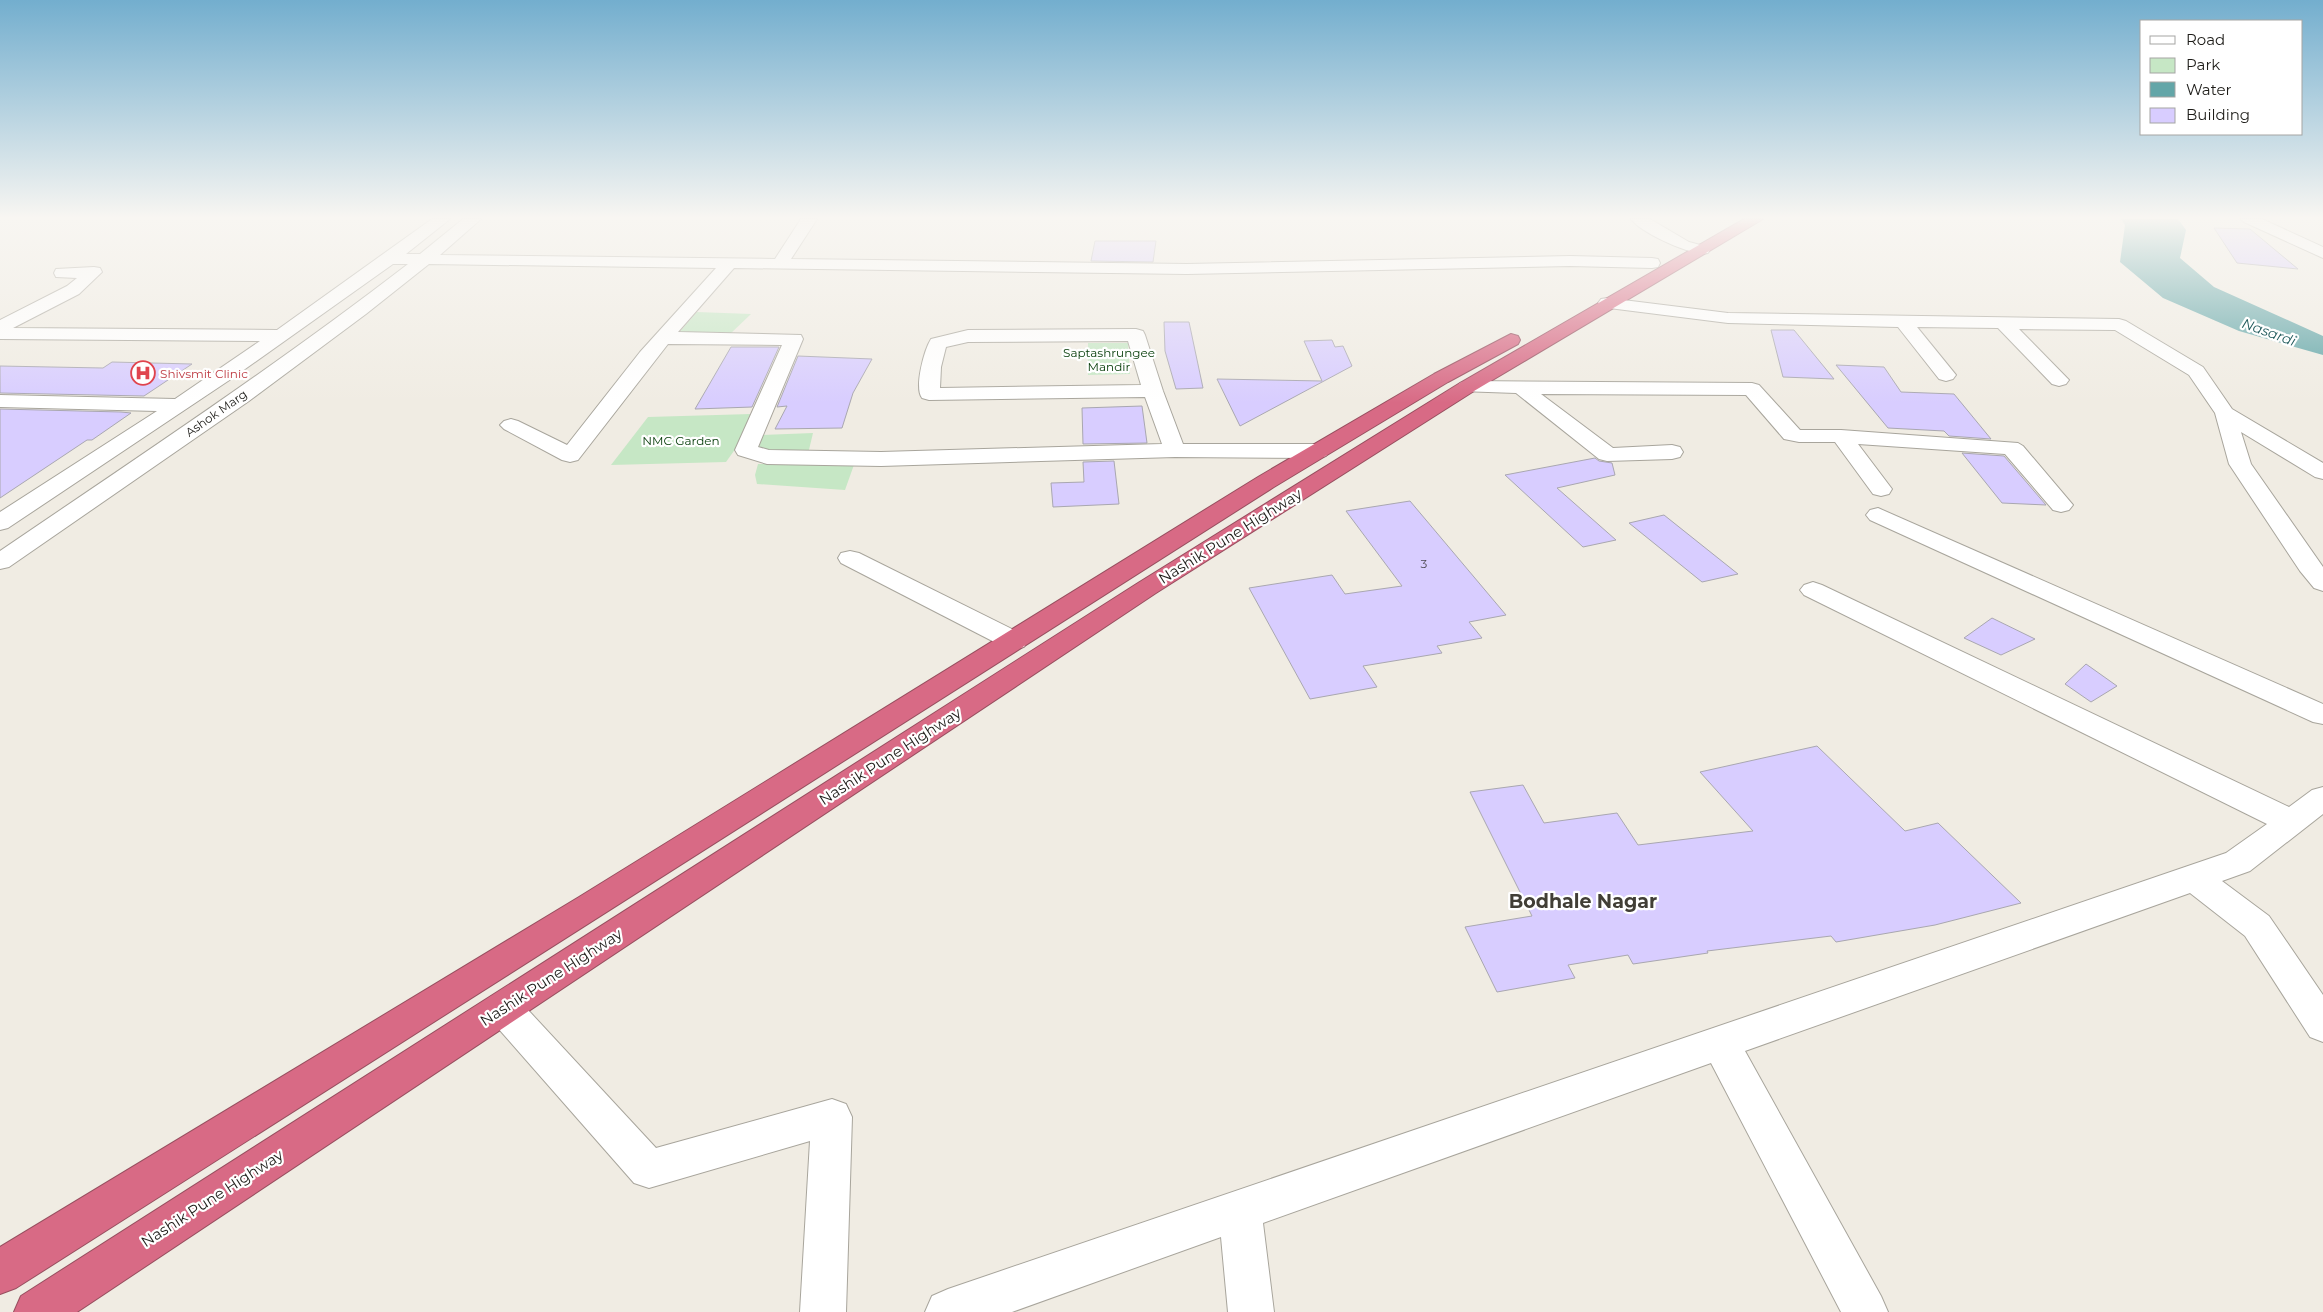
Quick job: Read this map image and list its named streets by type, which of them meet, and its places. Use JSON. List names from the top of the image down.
{
  "streets": {
    "highway": ["Nashik Pune Highway"],
    "street": ["Ashok Marg"]
  },
  "districts": ["Bodhale Nagar"],
  "water": ["Nasardi"],
  "parks": ["Saptashrungee Mandir", "NMC Garden"],
  "places": {
    "hospital": ["Shivsmit Clinic"]
  },
  "house_numbers": ["3"],
  "legend": [
    "Road",
    "Park",
    "Water",
    "Building"
  ]
}
